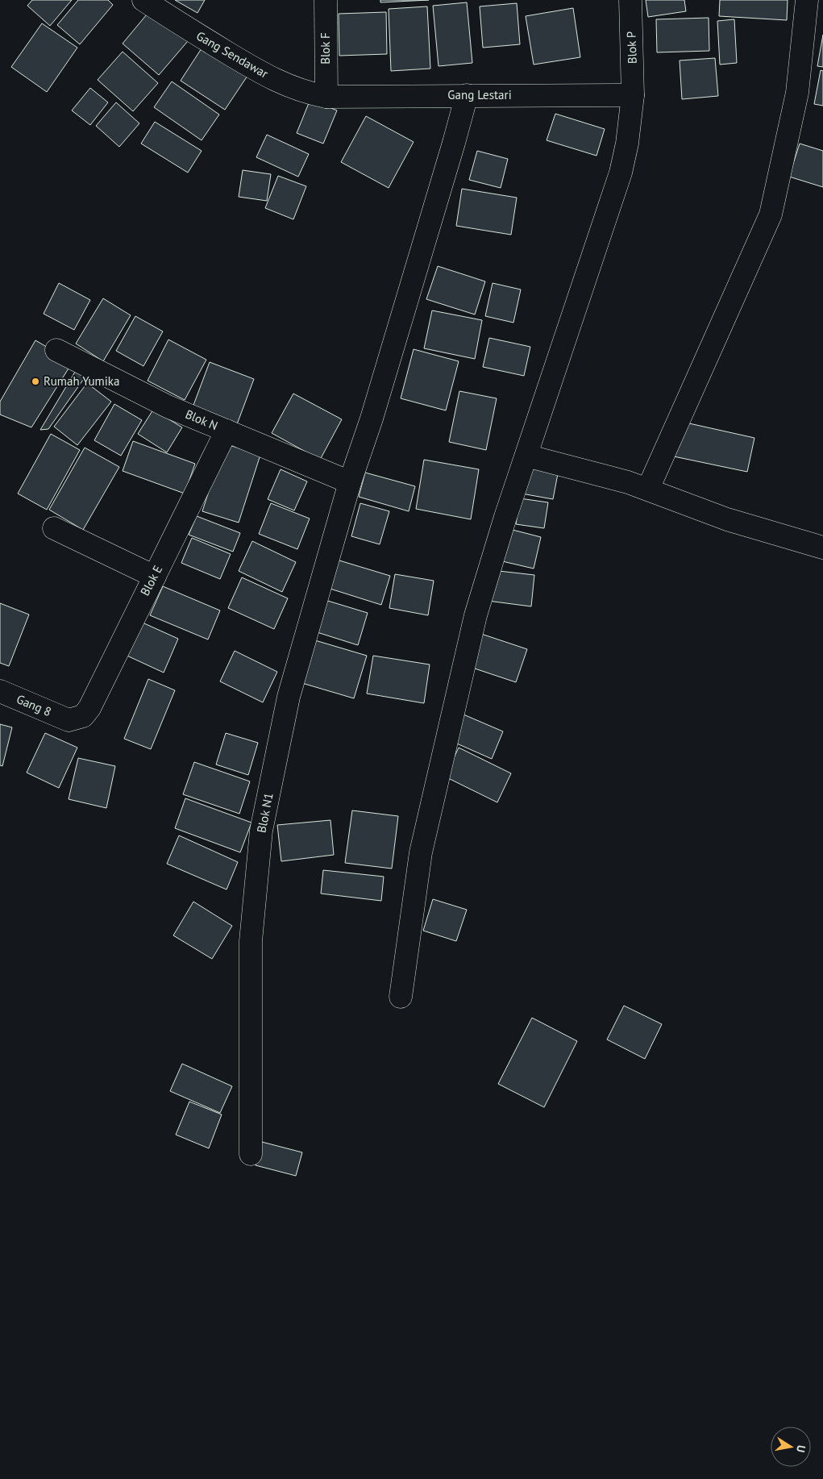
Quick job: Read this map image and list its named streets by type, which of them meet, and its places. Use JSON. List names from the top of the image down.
{
  "streets": {
    "street": [
      "Blok P",
      "Blok F",
      "Gang Sendawar",
      "Gang Lestari",
      "Blok N",
      "Blok E",
      "Gang 8",
      "Blok N1"
    ]
  },
  "crossings": [
    ["Blok P", "Gang Lestari"],
    ["Blok F", "Gang Sendawar"],
    ["Blok F", "Gang Lestari"],
    ["Gang Sendawar", "Gang Lestari"],
    ["Gang Lestari", "Blok N1"],
    ["Blok N", "Blok E"],
    ["Blok N", "Blok N1"],
    ["Blok E", "Gang 8"]
  ],
  "places": ["Rumah Yumika"],
  "north": "right"
}
